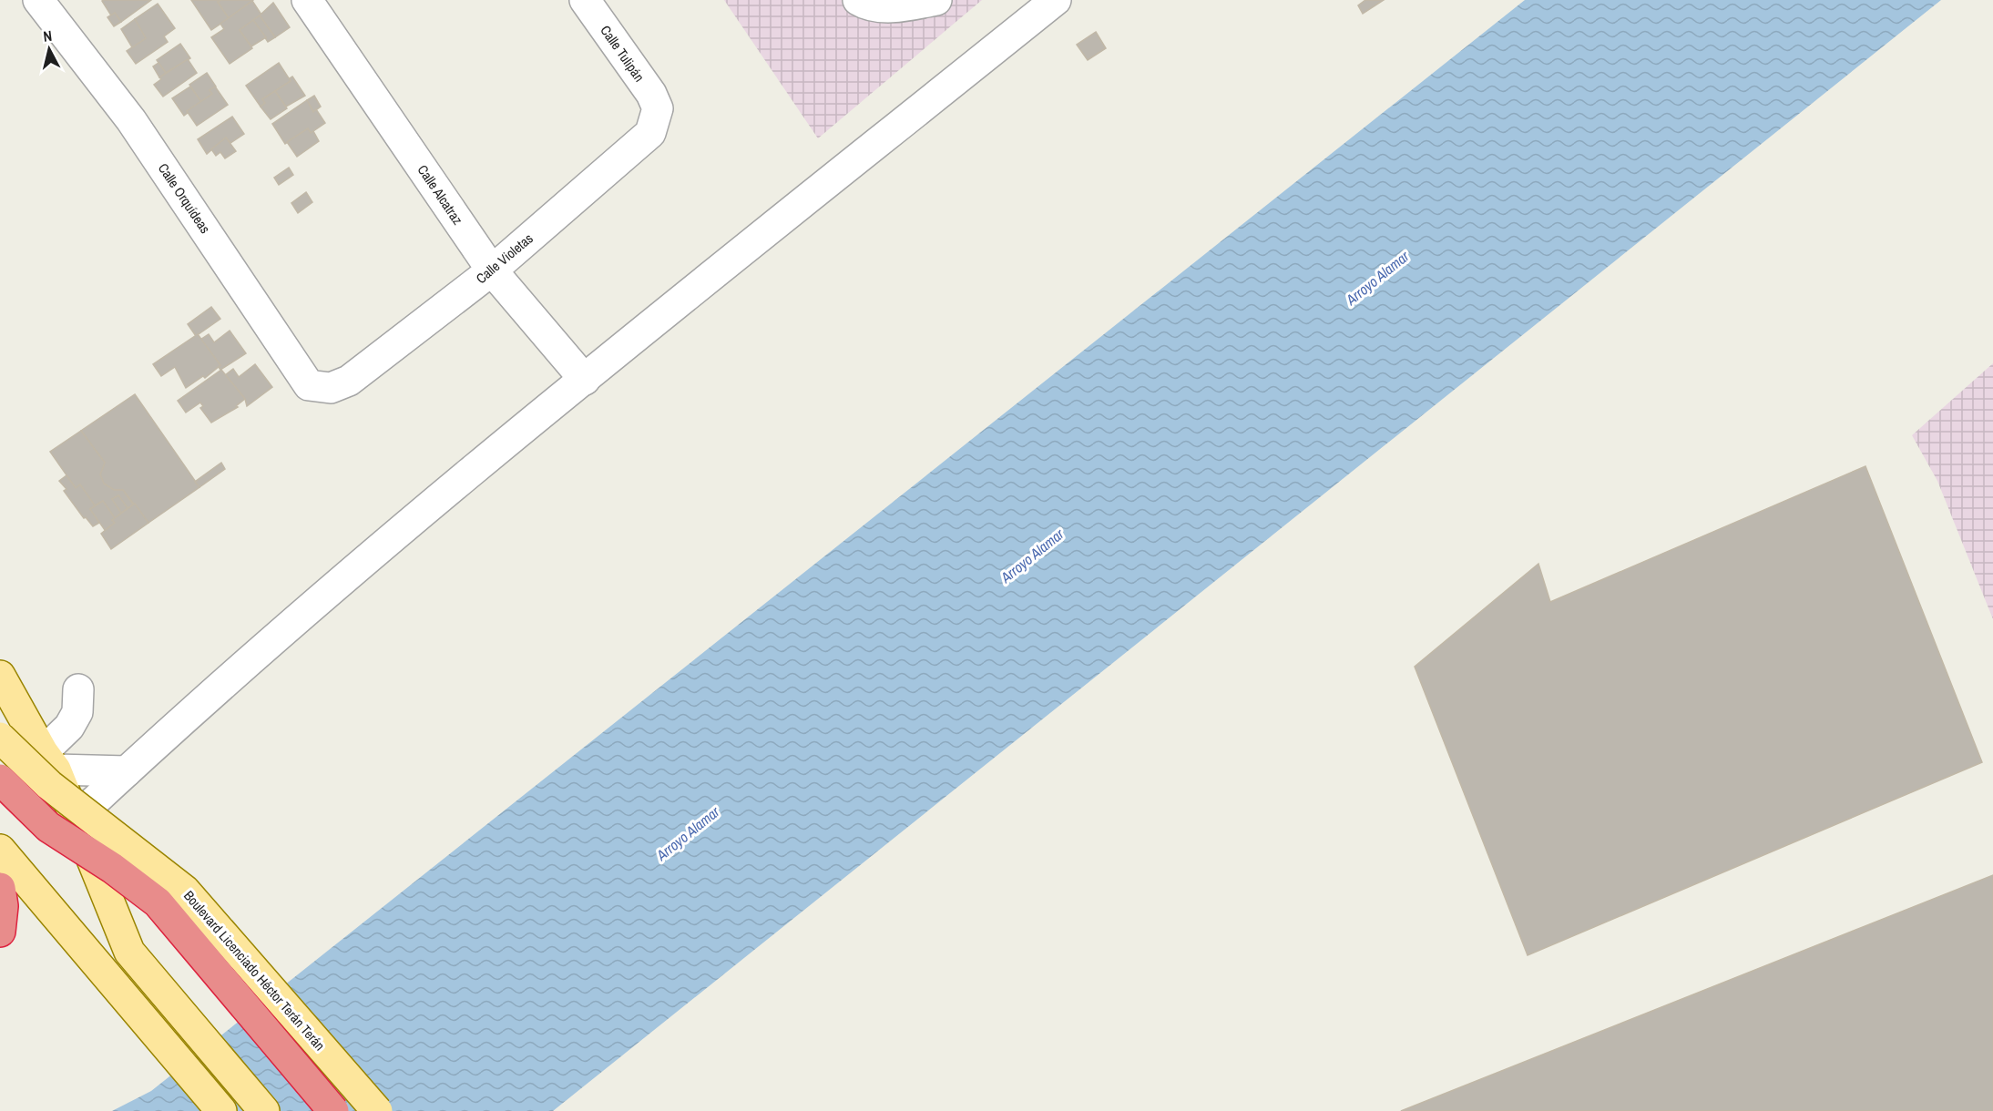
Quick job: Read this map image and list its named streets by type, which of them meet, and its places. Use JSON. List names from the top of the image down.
{
  "streets": {
    "highway": ["Boulevard Licenciado Héctor Terán Terán"],
    "street": [
      "Calle Tulipán",
      "Calle Alcatraz",
      "Calle Orquídeas",
      "Calle Violetas"
    ]
  },
  "crossings": [
    ["Calle Tulipán", "Calle Violetas"],
    ["Calle Alcatraz", "Calle Violetas"],
    ["Calle Orquídeas", "Calle Violetas"]
  ],
  "water": ["Arroyo Alamar"],
  "north": "top"
}
